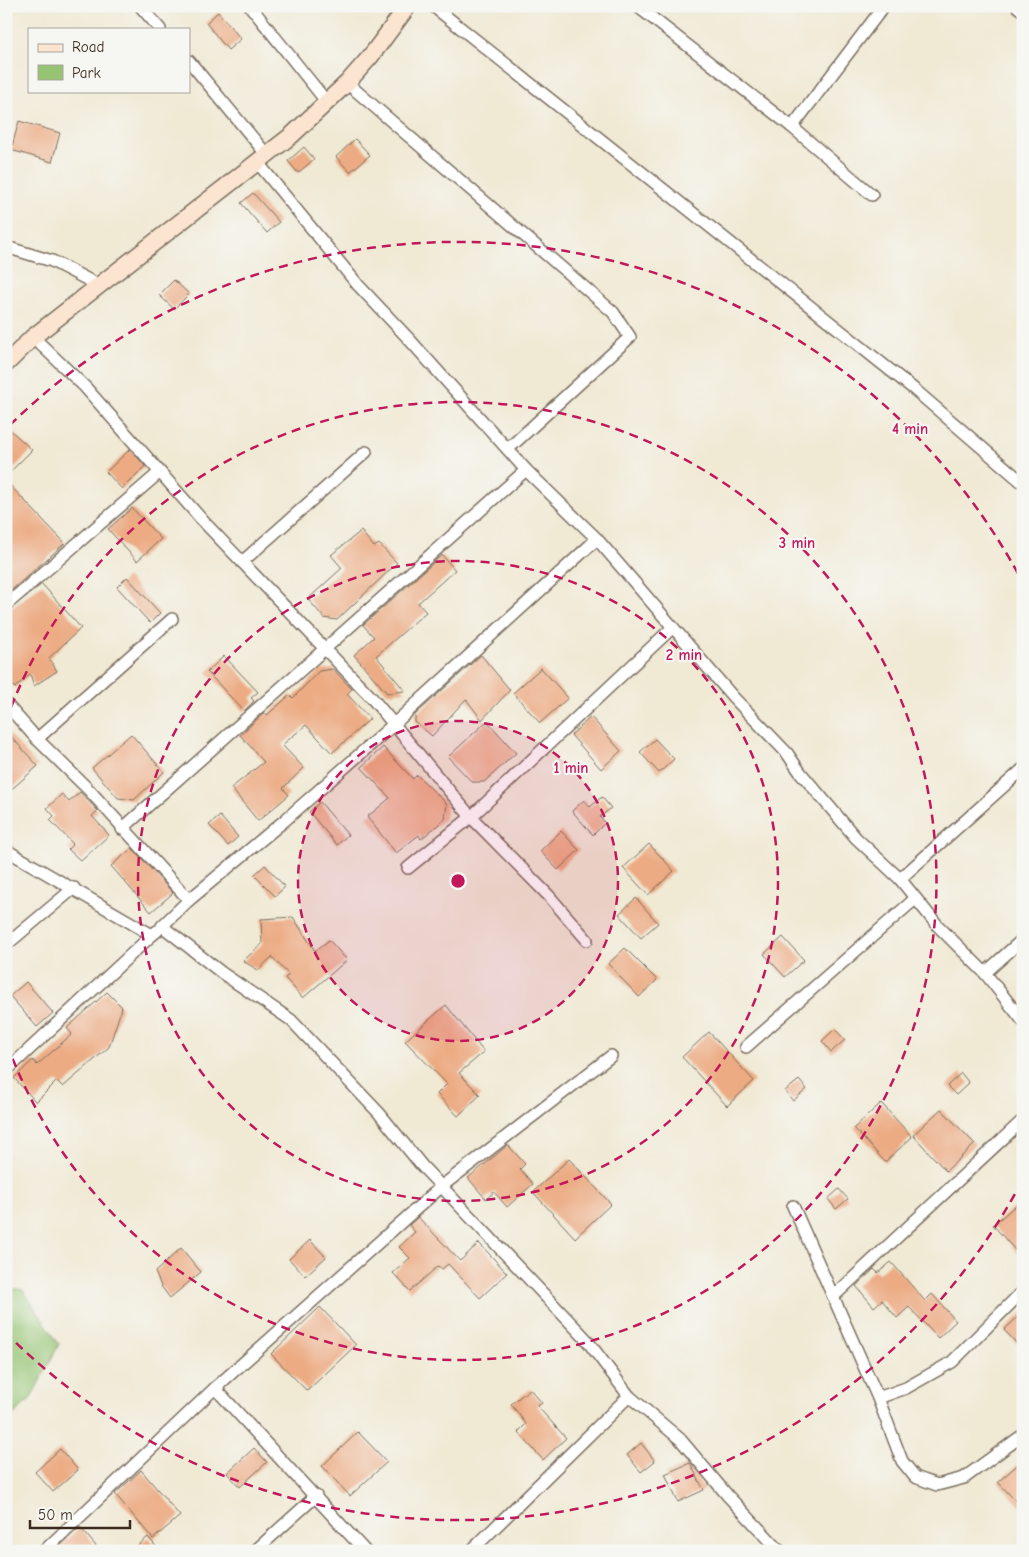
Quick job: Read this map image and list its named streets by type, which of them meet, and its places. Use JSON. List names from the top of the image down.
{
  "legend": ["Road", "Park"],
  "scale_bar": "50 m",
  "rings": [
    "4 min",
    "3 min",
    "2 min",
    "1 min"
  ]
}
